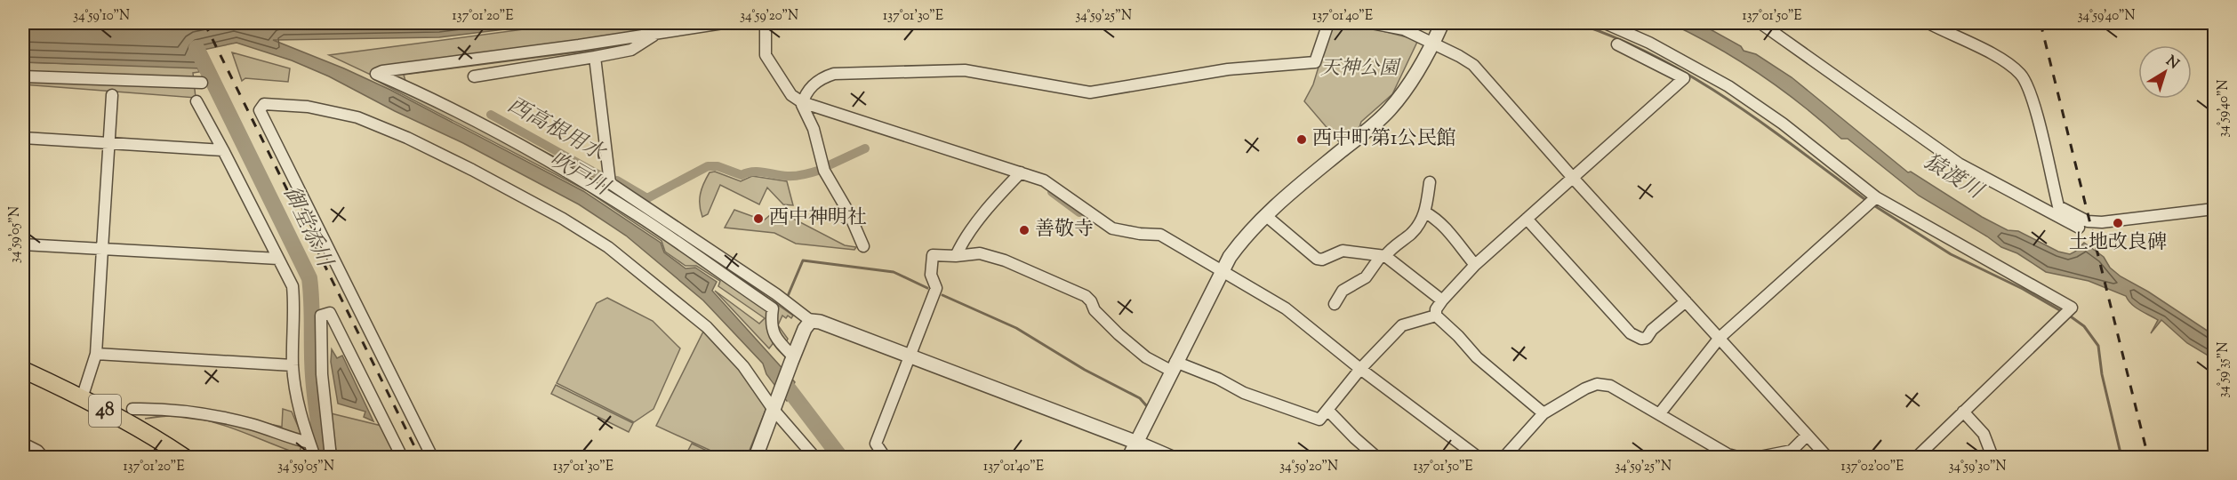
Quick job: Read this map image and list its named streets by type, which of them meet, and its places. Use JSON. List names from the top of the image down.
{
  "streets": {
    "main road": ["48"]
  },
  "water": [
    "西高根用水",
    "吹戸川",
    "猿渡川",
    "御堂添川"
  ],
  "parks": ["天神公園"],
  "places": [
    "西中町第1公民館",
    "西中神明社",
    "土地改良碑",
    "善敬寺"
  ],
  "north": "top right",
  "coordinates": [
    "34°59'10\"N",
    "137°01'20\"E",
    "34°59'20\"N",
    "137°01'30\"E",
    "34°59'25\"N",
    "137°01'40\"E",
    "137°01'50\"E",
    "34°59'40\"N",
    "34°59'05\"N",
    "34°59'35\"N",
    "137°02'00\"E",
    "34°59'30\"N"
  ]
}
